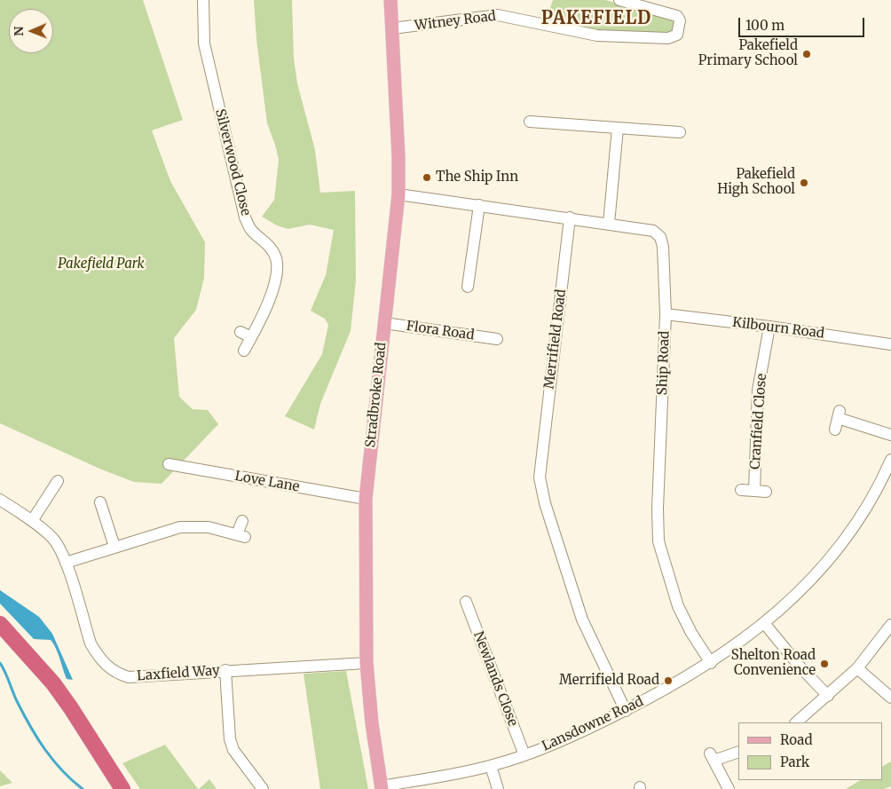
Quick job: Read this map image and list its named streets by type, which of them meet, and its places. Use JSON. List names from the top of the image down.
{
  "streets": {
    "main road": ["Stradbroke Road"],
    "street": [
      "Witney Road",
      "Silverwood Close",
      "Kilbourn Road",
      "Flora Road",
      "Merrifield Road",
      "Ship Road",
      "Cranfield Close",
      "Love Lane",
      "Laxfield Way",
      "Newlands Close",
      "Lansdowne Road"
    ]
  },
  "crossings": [
    ["Witney Road", "Stradbroke Road"],
    ["Kilbourn Road", "Ship Road"],
    ["Kilbourn Road", "Cranfield Close"],
    ["Flora Road", "Stradbroke Road"],
    ["Merrifield Road", "Ship Road"],
    ["Merrifield Road", "Lansdowne Road"],
    ["Ship Road", "Stradbroke Road"],
    ["Ship Road", "Lansdowne Road"],
    ["Stradbroke Road", "Love Lane"],
    ["Stradbroke Road", "Laxfield Way"],
    ["Stradbroke Road", "Lansdowne Road"],
    ["Newlands Close", "Lansdowne Road"]
  ],
  "districts": ["PAKEFIELD"],
  "parks": ["Pakefield Park"],
  "places": [
    "Pakefield Primary School",
    "The Ship Inn",
    "Pakefield High School",
    "Shelton Road Convenience",
    "Merrifield Road"
  ],
  "legend": ["Road", "Park"],
  "scale_bar": "100 m",
  "north": "left"
}
